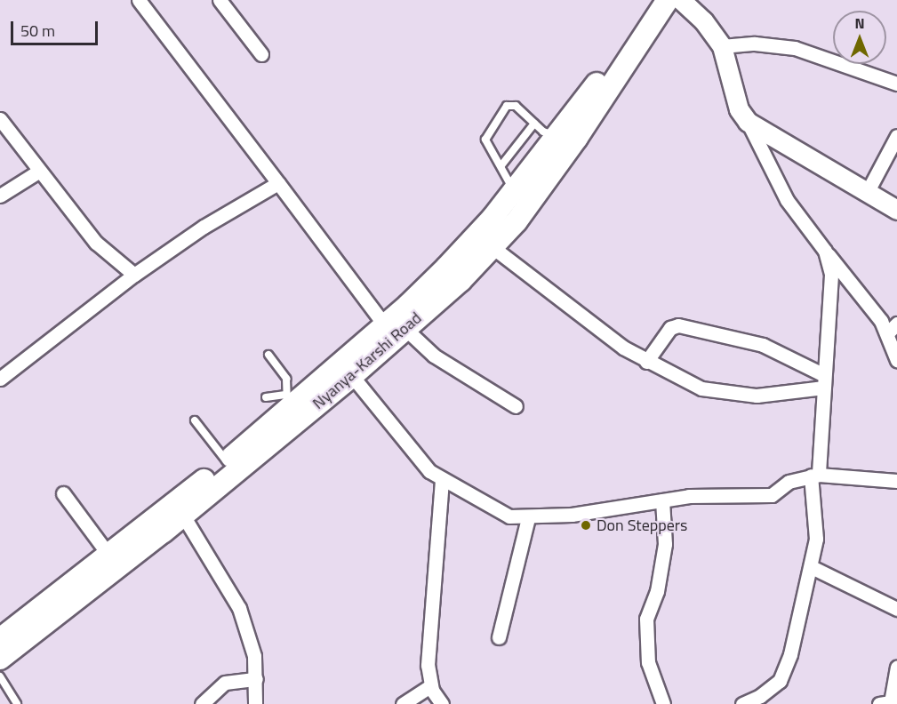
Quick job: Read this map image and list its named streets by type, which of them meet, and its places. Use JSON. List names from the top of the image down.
{
  "streets": {
    "main road": ["Nyanya-Karshi Road"]
  },
  "places": ["Don Steppers"],
  "scale_bar": "50 m",
  "north": "top"
}
